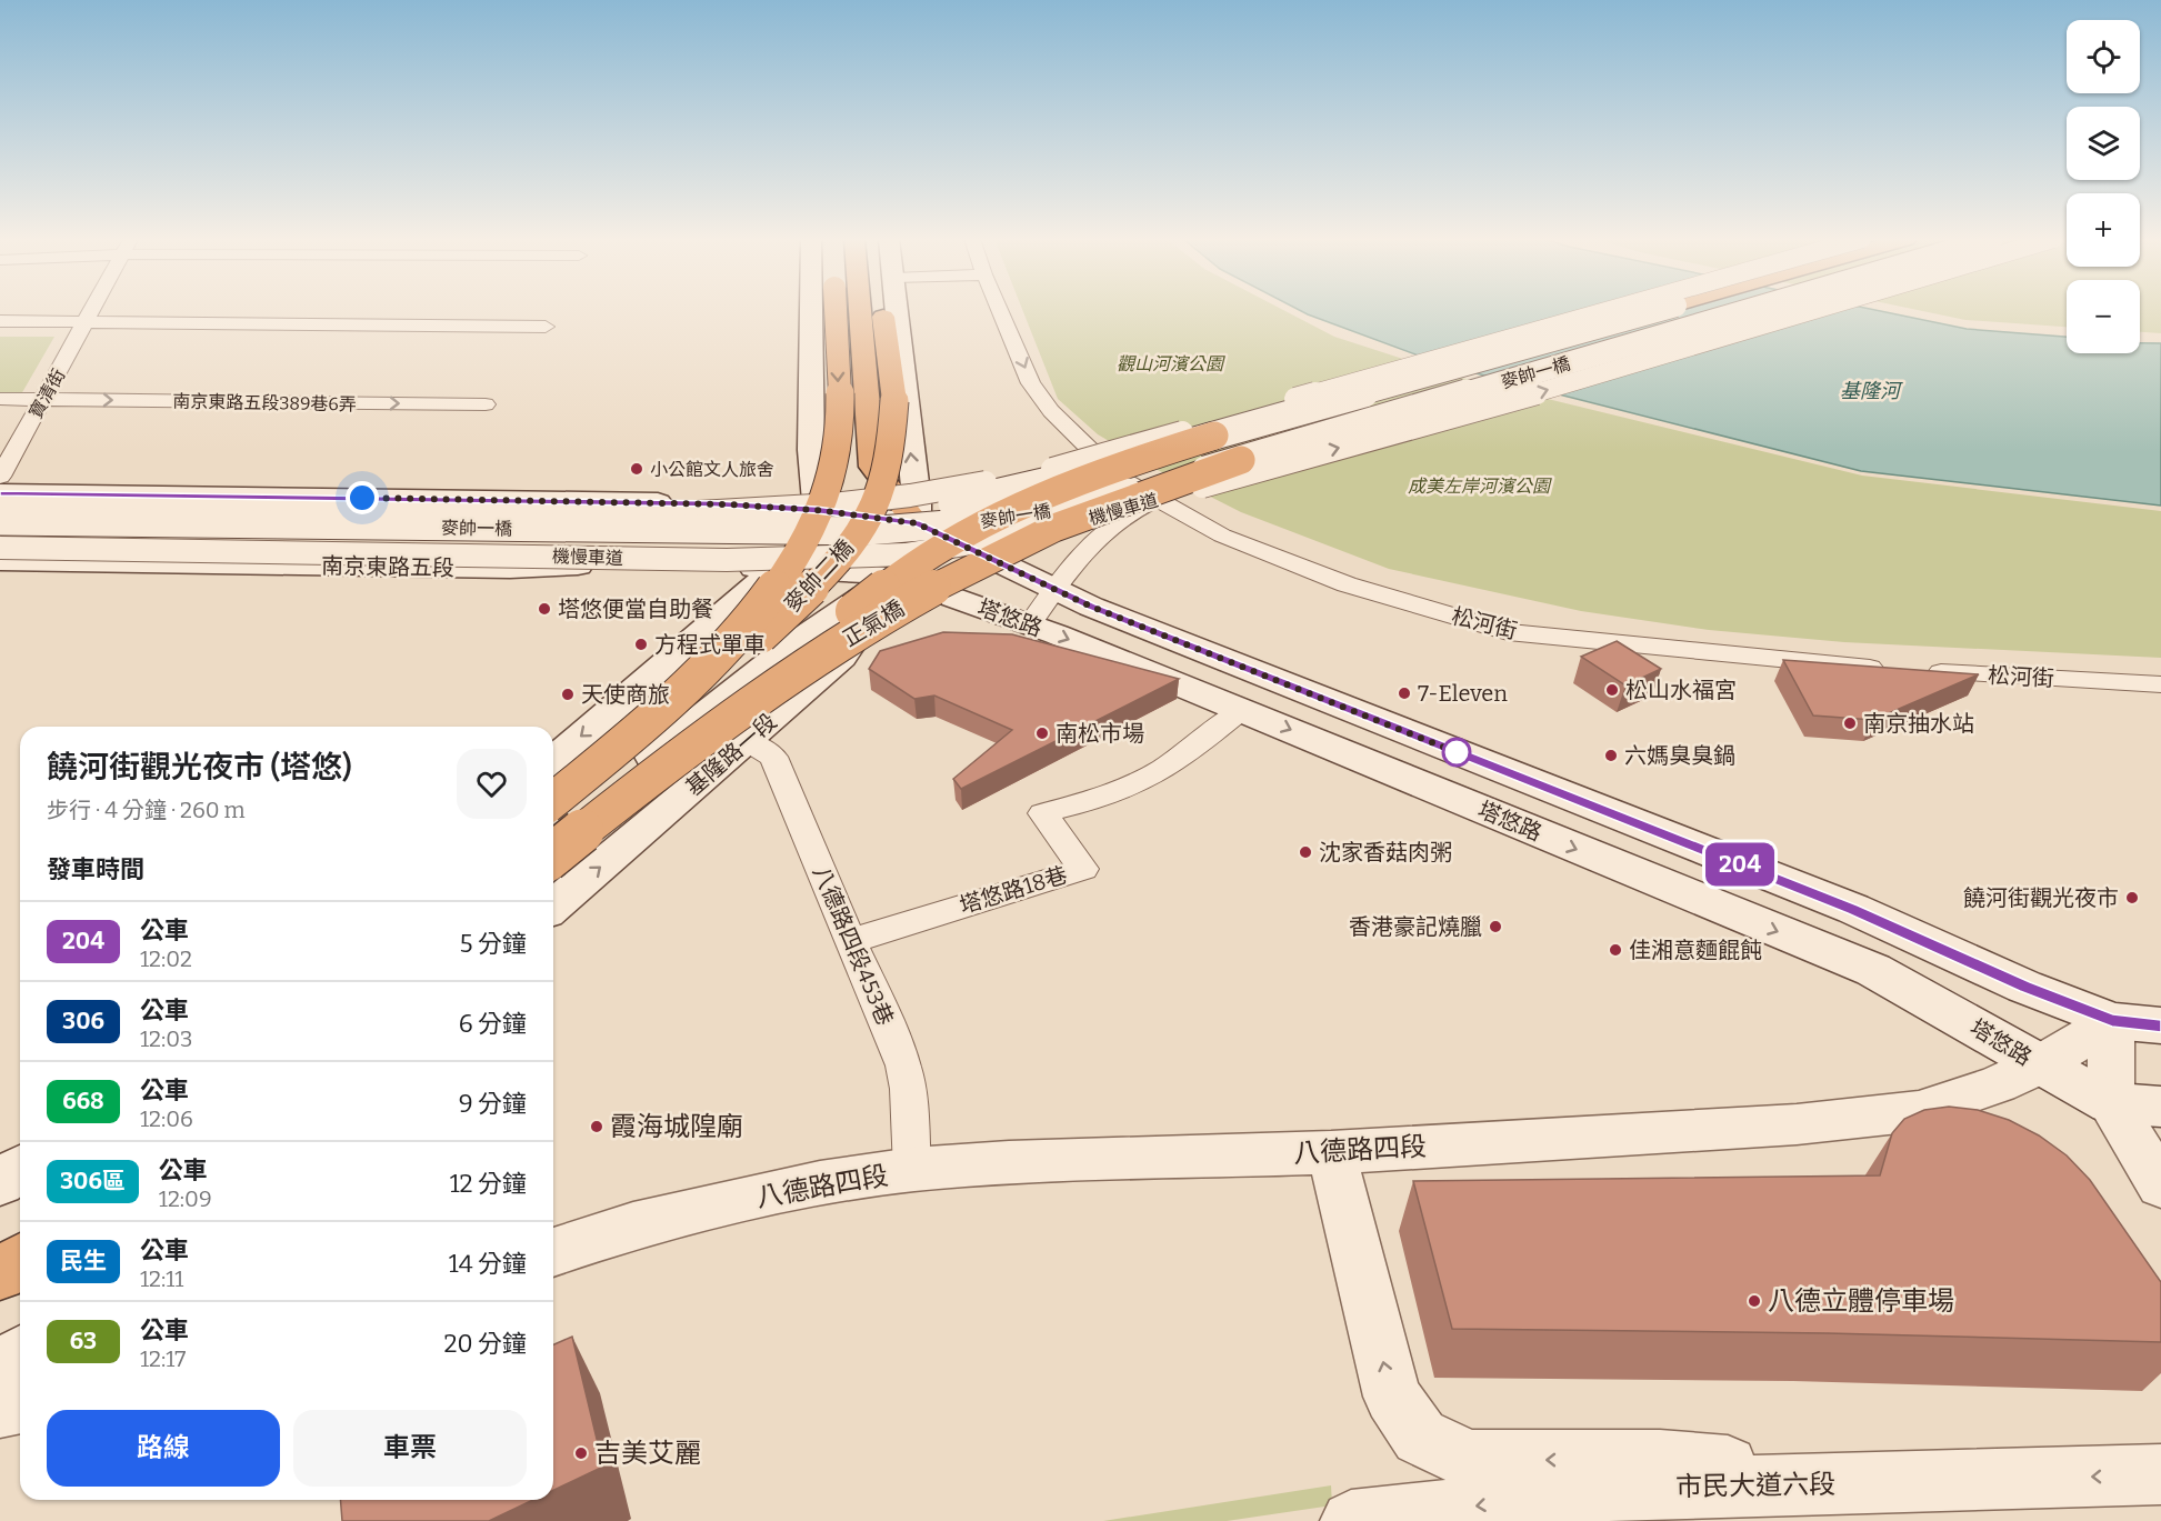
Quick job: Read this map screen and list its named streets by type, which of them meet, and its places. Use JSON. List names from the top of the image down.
{
  "streets": {
    "highway": ["麥帥一橋", "麥帥二橋", "正氣橋"],
    "main road": [
      "南京東路五段",
      "塔悠路",
      "基隆路一段",
      "八德路四段",
      "市民大道六段"
    ],
    "street": [
      "寶清街",
      "南京東路五段389巷6弄",
      "機慢車道",
      "松河街",
      "塔悠路18巷",
      "八德路四段453巷"
    ]
  },
  "crossings": [
    ["麥帥一橋", "正氣橋"],
    ["寶清街", "南京東路五段389巷6弄"],
    ["南京東路五段", "塔悠路"],
    ["塔悠路", "基隆路一段"],
    ["塔悠路", "塔悠路18巷"],
    ["塔悠路", "八德路四段"],
    ["基隆路一段", "八德路四段453巷"],
    ["塔悠路18巷", "八德路四段453巷"],
    ["八德路四段453巷", "八德路四段"]
  ],
  "one_way": ["市民大道六段"],
  "water": ["基隆河"],
  "parks": ["觀山河濱公園", "成美左岸河濱公園"],
  "places": [
    "小公館文人旅舍",
    "塔悠便當自助餐",
    "方程式單車",
    "松山水福宮",
    "7-Eleven",
    "天使商旅",
    "南京抽水站",
    "南松市場",
    "六媽臭臭鍋",
    "沈家香菇肉粥",
    "饒河街觀光夜市",
    "香港豪記燒臘",
    "佳湘意麵餛飩",
    "霞海城隍廟",
    "八德立體停車場",
    "吉美艾麗"
  ],
  "lines": ["bus line 204"],
  "page": {
    "on_map": "204",
    "map_buttons": ["+", "−"],
    "heading": [
      ["饒河街觀光夜市 (塔悠)", "步行 · 4 分鐘 · 260 m"],
      "發車時間"
    ],
    "list": [
      {
        "mark": "204",
        "name": "公車",
        "note": "12:02",
        "value": "5 分鐘"
      },
      {
        "mark": "306",
        "name": "公車",
        "note": "12:03",
        "value": "6 分鐘"
      },
      {
        "mark": "668",
        "name": "公車",
        "note": "12:06",
        "value": "9 分鐘"
      },
      {
        "mark": "306區",
        "name": "公車",
        "note": "12:09",
        "value": "12 分鐘"
      },
      {
        "mark": "民生",
        "name": "公車",
        "note": "12:11",
        "value": "14 分鐘"
      },
      {
        "mark": "63",
        "name": "公車",
        "note": "12:17",
        "value": "20 分鐘"
      }
    ],
    "buttons": ["路線", "車票"]
  }
}
